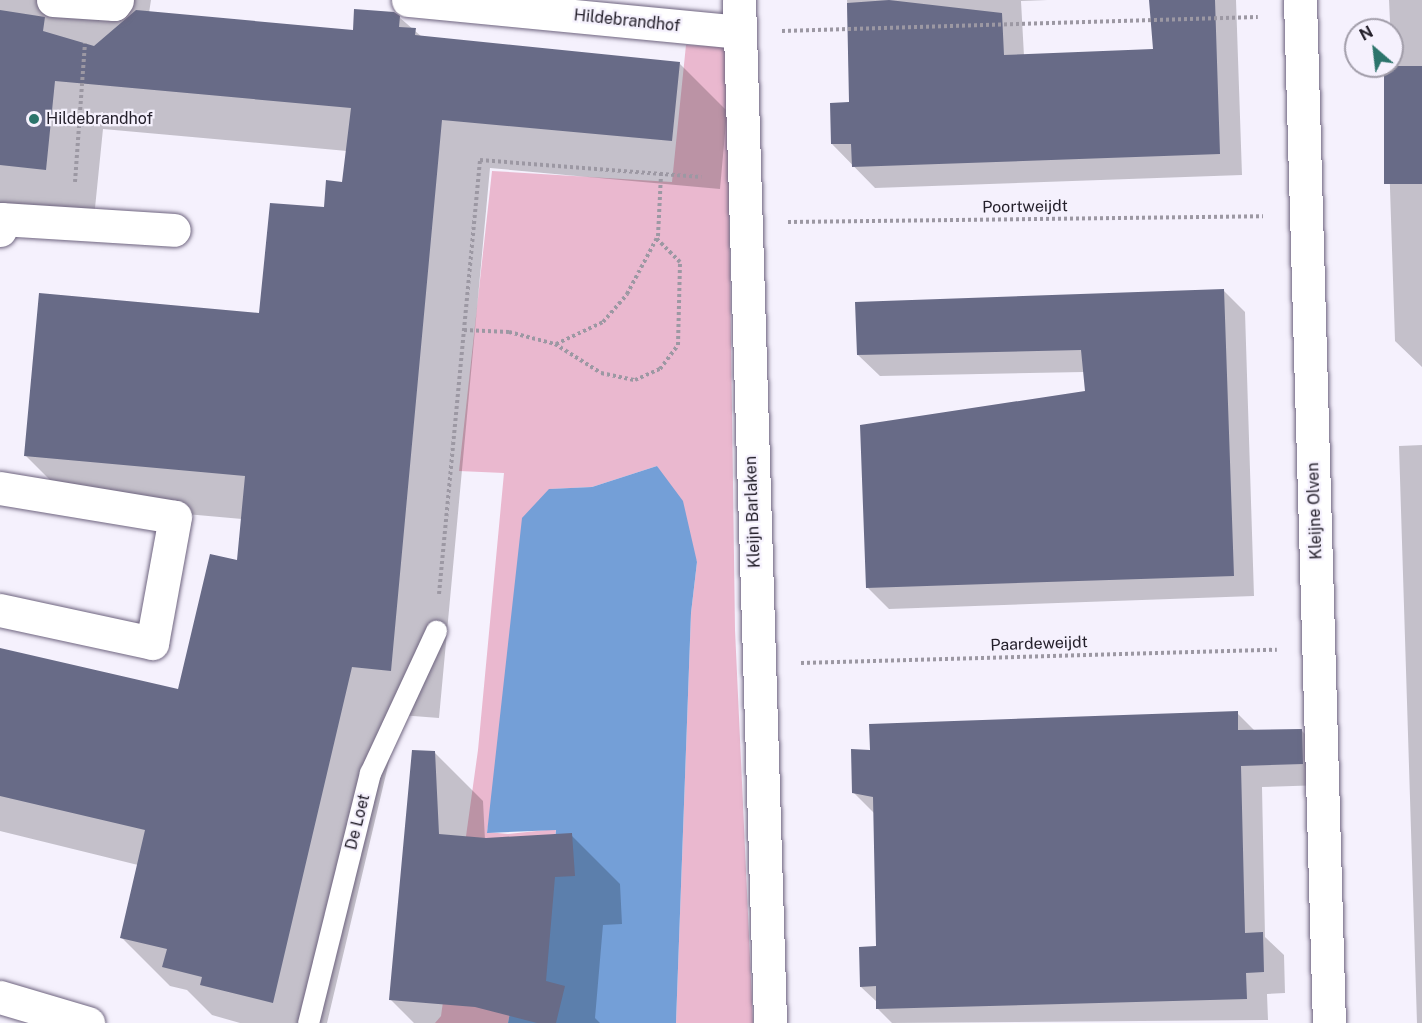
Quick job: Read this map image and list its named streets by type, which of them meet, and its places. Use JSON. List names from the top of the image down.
{
  "streets": {
    "street": ["Hildebrandhof", "Kleijne Olven", "Kleijn Barlaken"],
    "lane": ["De Loet"],
    "path": ["Poortweijdt", "Paardeweijdt"]
  },
  "crossings": [
    ["Hildebrandhof", "Kleijn Barlaken"],
    ["Poortweijdt", "Kleijne Olven"],
    ["Poortweijdt", "Kleijn Barlaken"],
    ["Kleijne Olven", "Paardeweijdt"],
    ["Kleijn Barlaken", "Paardeweijdt"]
  ],
  "places": ["Hildebrandhof"],
  "north": "top left"
}
